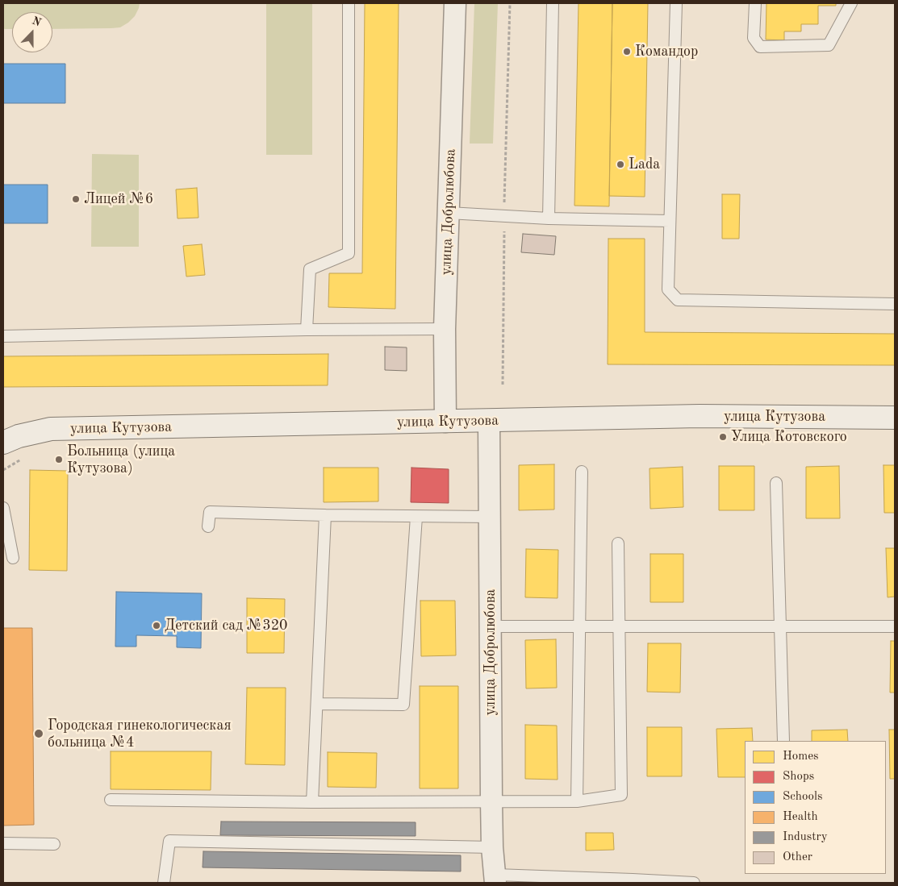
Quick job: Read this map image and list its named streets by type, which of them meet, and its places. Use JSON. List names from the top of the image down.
{
  "streets": {
    "street": ["улица Добролюбова", "улица Кутузова"]
  },
  "crossings": [
    ["улица Добролюбова", "улица Кутузова"]
  ],
  "places": [
    "Командор",
    "Lada",
    "Лицей №6",
    "Улица Котовского",
    "Больница (улица Кутузова)",
    "Детский сад №320",
    "Городская гинекологическая больница №4"
  ],
  "legend": [
    "Homes",
    "Shops",
    "Schools",
    "Health",
    "Industry",
    "Other"
  ],
  "north": "top"
}
